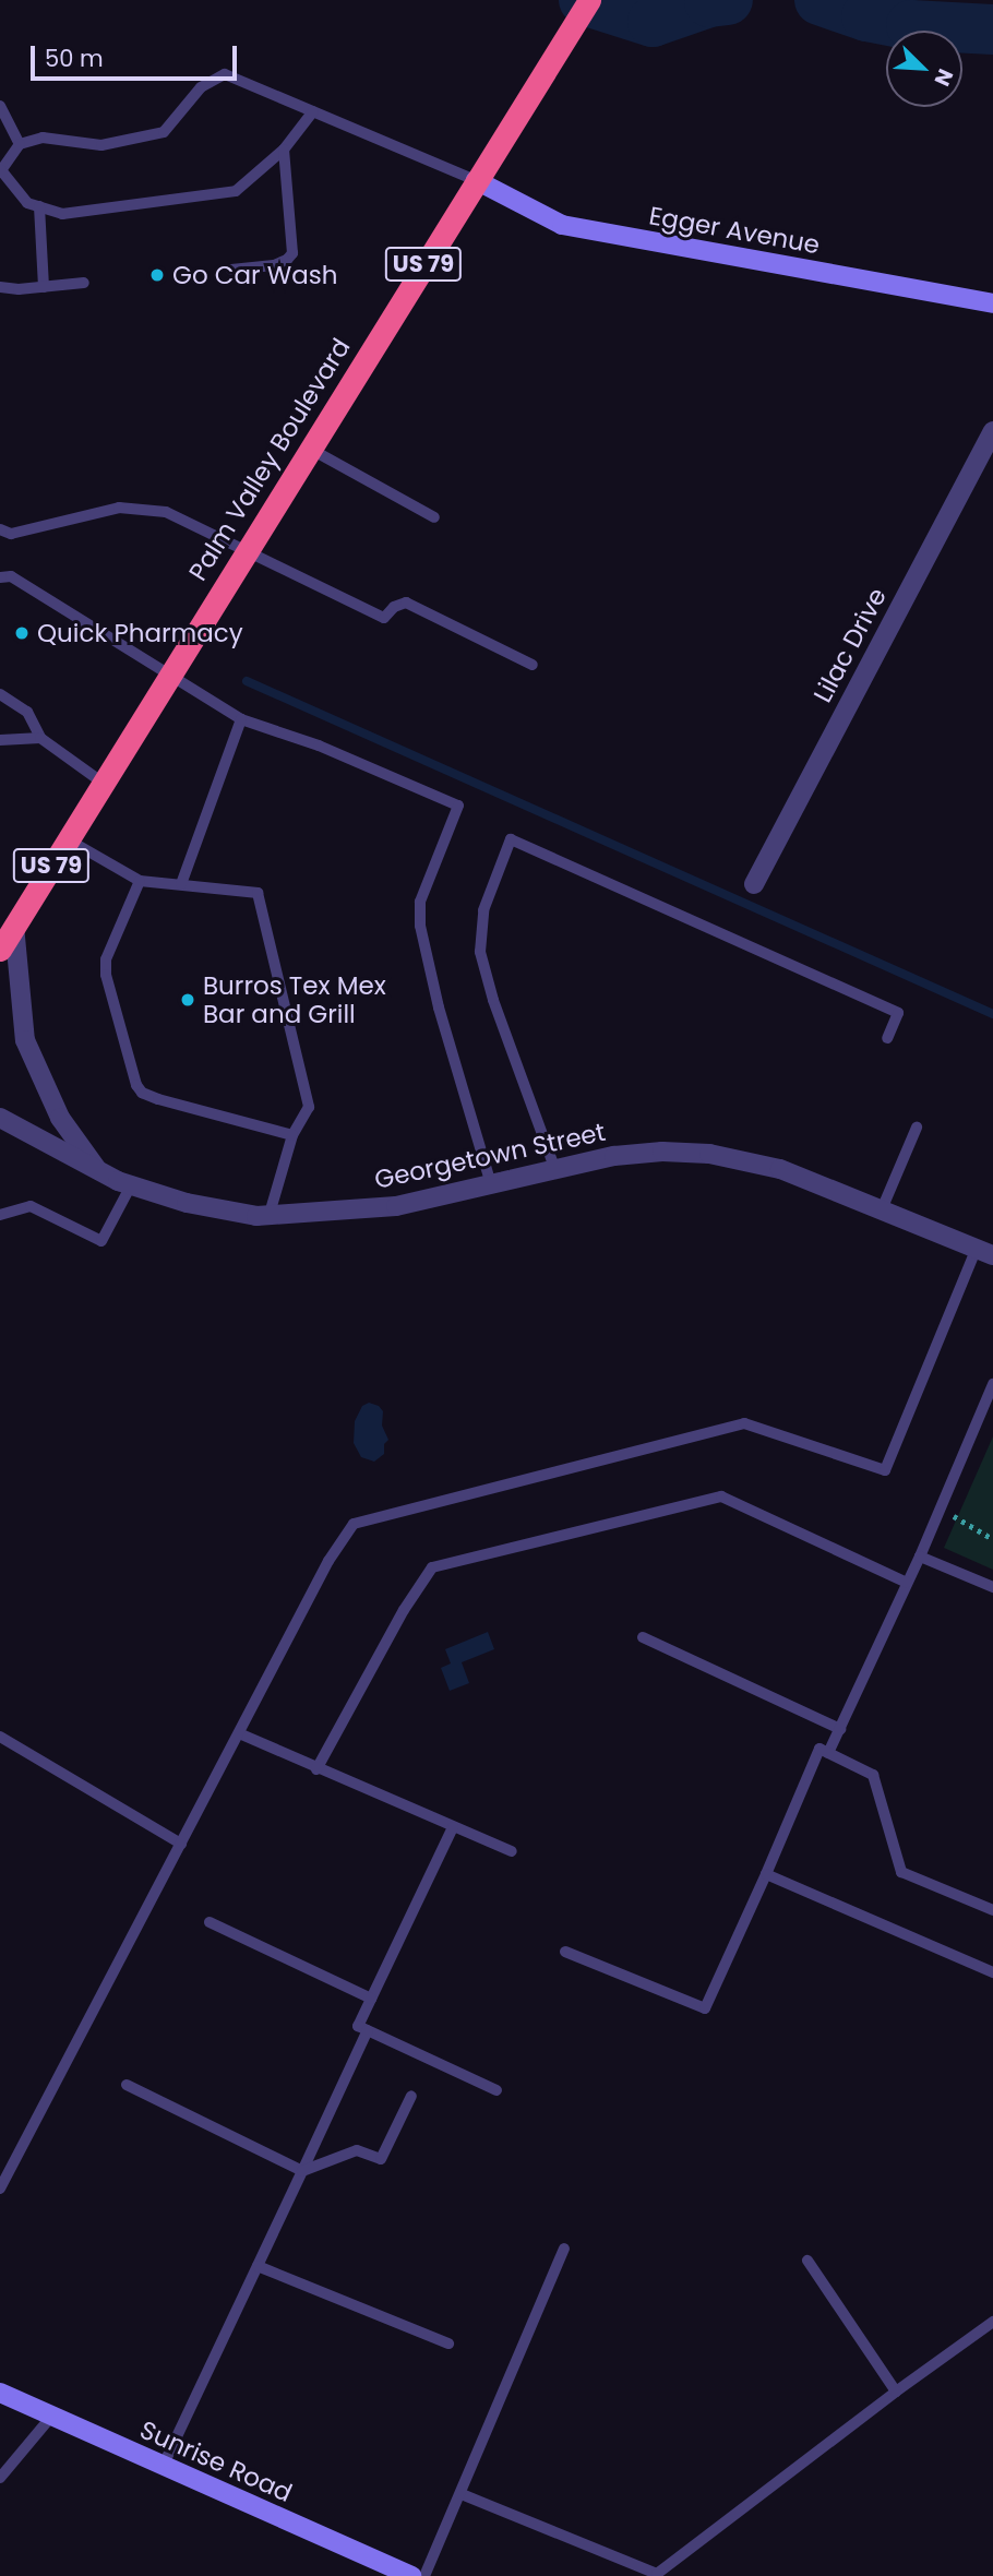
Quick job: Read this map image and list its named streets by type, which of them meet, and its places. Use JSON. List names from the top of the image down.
{
  "streets": {
    "highway": ["US 79", "Palm Valley Boulevard"],
    "street": [
      "Egger Avenue",
      "Lilac Drive",
      "Georgetown Street",
      "Sunrise Road"
    ]
  },
  "crossings": [
    ["Egger Avenue", "Palm Valley Boulevard"]
  ],
  "places": ["Go Car Wash", "Quick Pharmacy", "Burros Tex Mex Bar and Grill"],
  "scale_bar": "50 m",
  "north": "bottom right"
}
